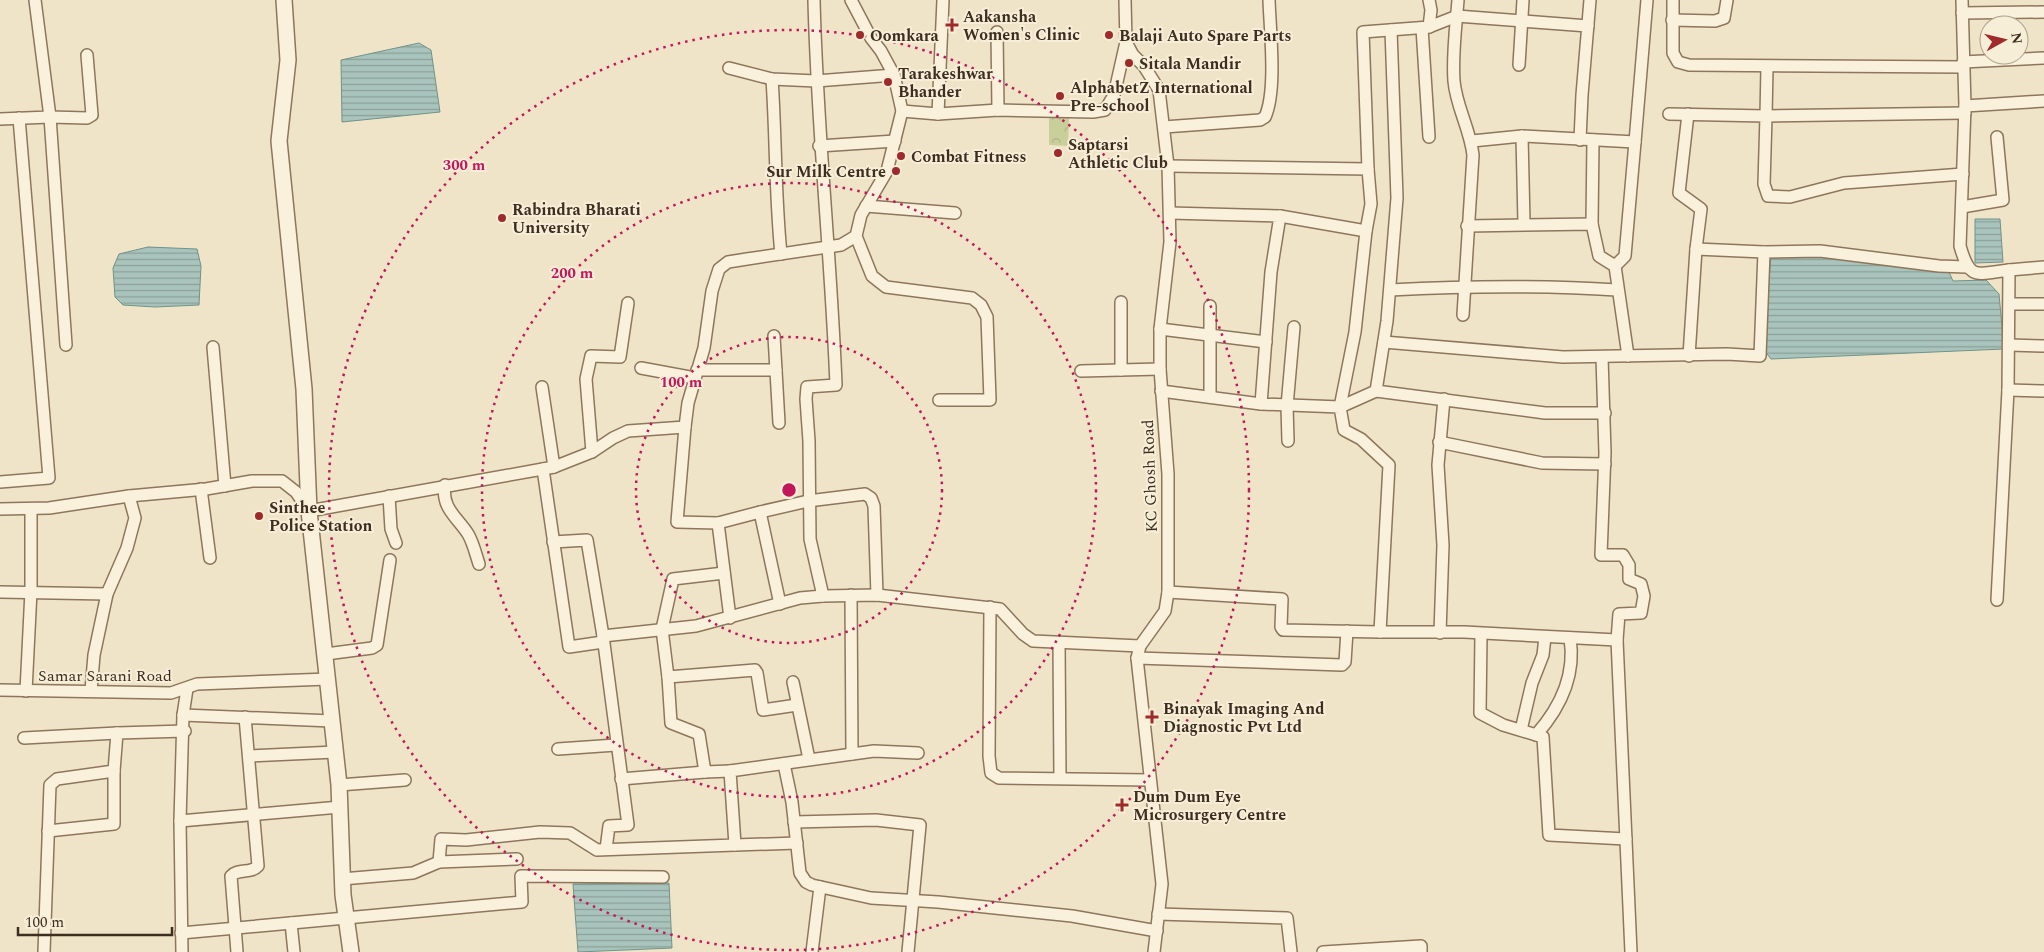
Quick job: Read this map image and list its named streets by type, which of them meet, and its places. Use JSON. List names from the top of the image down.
{
  "streets": {
    "street": ["KC Ghosh Road", "Samar Sarani Road"]
  },
  "places": {
    "health": ["Aakansha Women's Clinic", "Binayak Imaging And Diagnostic Pvt Ltd", "Dum Dum Eye Microsurgery Centre"],
    "other": [
      "Oomkara",
      "Balaji Auto Spare Parts",
      "Sitala Mandir",
      "Tarakeshwar Bhander",
      "AlphabetZ International Pre-school",
      "Saptarsi Athletic Club",
      "Combat Fitness",
      "Sur Milk Centre",
      "Rabindra Bharati University",
      "Sinthee Police Station"
    ]
  },
  "scale_bar": "100 m",
  "north": "right",
  "rings": ["300 m", "200 m", "100 m"]
}
